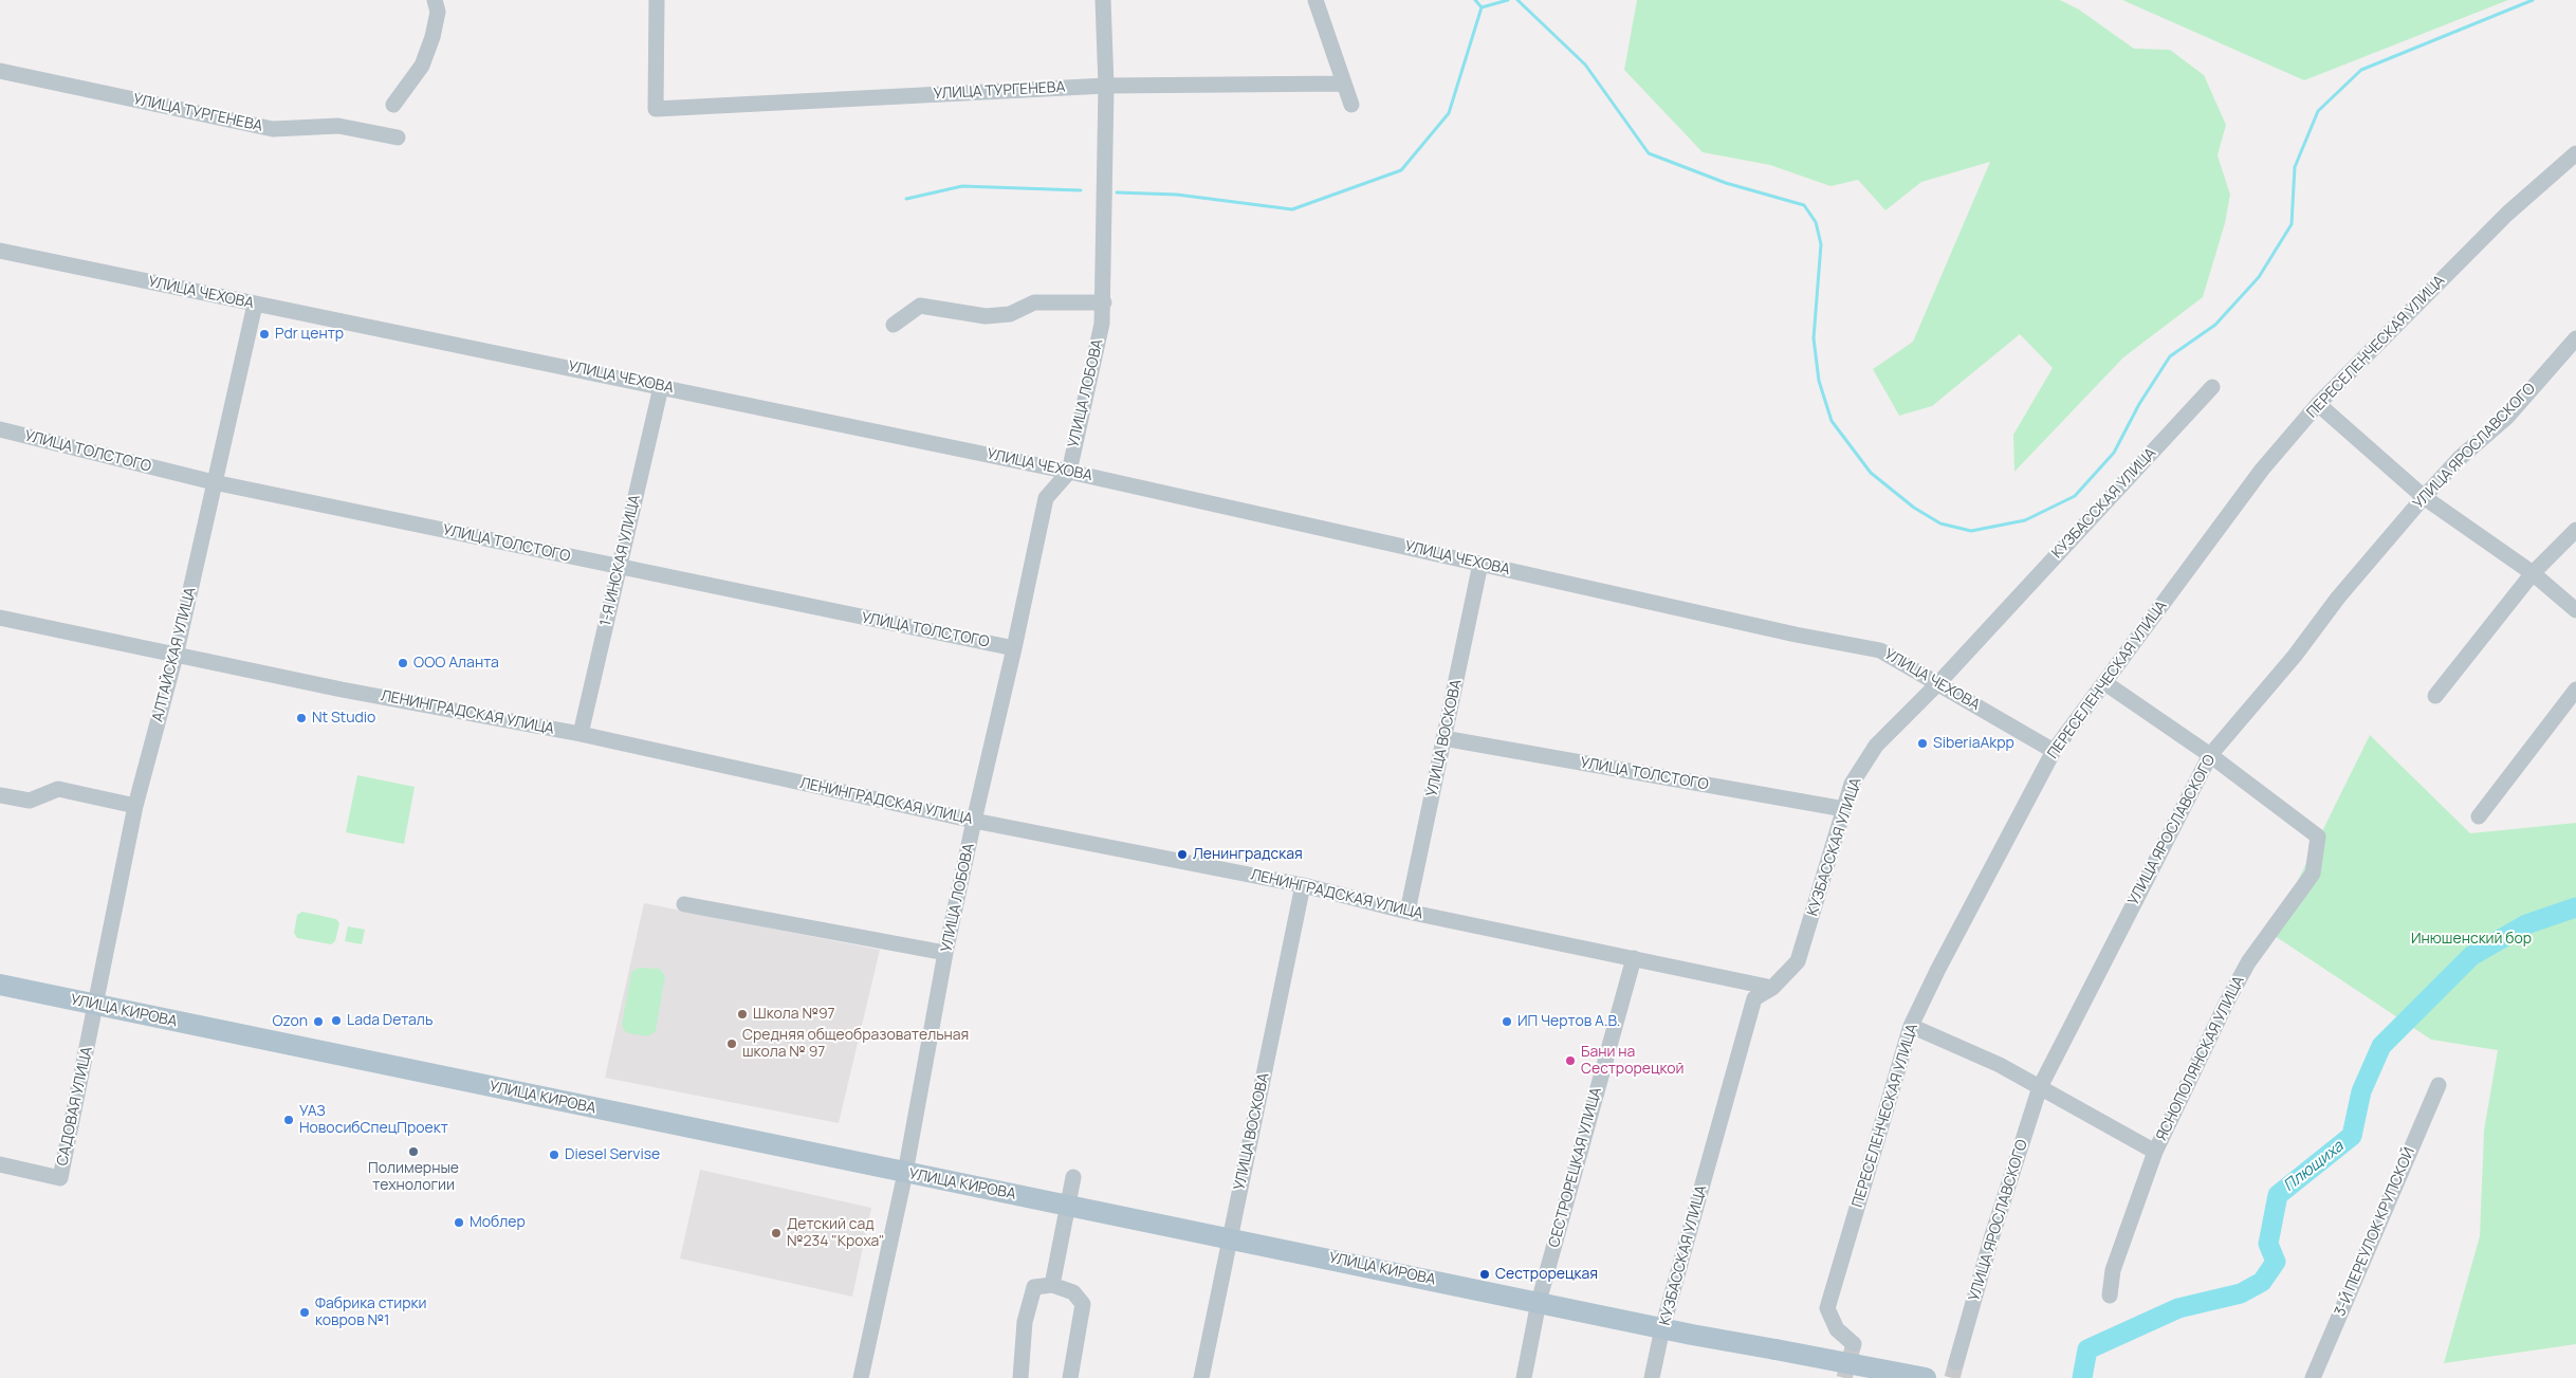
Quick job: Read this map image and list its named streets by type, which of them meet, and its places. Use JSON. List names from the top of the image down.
{
  "streets": {
    "main road": ["УЛИЦА КИРОВА"],
    "street": [
      "УЛИЦА ТУРГЕНЕВА",
      "УЛИЦА ЧЕХОВА",
      "ПЕРЕСЕЛЕНЧЕСКАЯ УЛИЦА",
      "УЛИЦА ЛОБОВА",
      "УЛИЦА ЯРОСЛАВСКОГО",
      "УЛИЦА ТОЛСТОГО",
      "КУЗБАССКАЯ УЛИЦА",
      "1-Я ИНСКАЯ УЛИЦА",
      "АЛТАЙСКАЯ УЛИЦА",
      "ЛЕНИНГРАДСКАЯ УЛИЦА",
      "УЛИЦА ВОСКОВА",
      "ЯСНОПОЛЯНСКАЯ УЛИЦА",
      "САДОВАЯ УЛИЦА",
      "СЕСТРОРЕЦКАЯ УЛИЦА",
      "3-Й ПЕРЕУЛОК КРУПСКОЙ"
    ]
  },
  "crossings": [
    ["УЛИЦА ТУРГЕНЕВА", "УЛИЦА ЛОБОВА"],
    ["УЛИЦА ЧЕХОВА", "ПЕРЕСЕЛЕНЧЕСКАЯ УЛИЦА"],
    ["УЛИЦА ЧЕХОВА", "УЛИЦА ЛОБОВА"],
    ["УЛИЦА ЧЕХОВА", "КУЗБАССКАЯ УЛИЦА"],
    ["УЛИЦА ЧЕХОВА", "1-Я ИНСКАЯ УЛИЦА"],
    ["УЛИЦА ЧЕХОВА", "АЛТАЙСКАЯ УЛИЦА"],
    ["УЛИЦА ЧЕХОВА", "УЛИЦА ВОСКОВА"],
    ["УЛИЦА ЛОБОВА", "УЛИЦА ТОЛСТОГО"],
    ["УЛИЦА ЛОБОВА", "ЛЕНИНГРАДСКАЯ УЛИЦА"],
    ["УЛИЦА ЛОБОВА", "УЛИЦА КИРОВА"],
    ["УЛИЦА ЯРОСЛАВСКОГО", "ЯСНОПОЛЯНСКАЯ УЛИЦА"],
    ["УЛИЦА ТОЛСТОГО", "КУЗБАССКАЯ УЛИЦА"],
    ["УЛИЦА ТОЛСТОГО", "1-Я ИНСКАЯ УЛИЦА"],
    ["УЛИЦА ТОЛСТОГО", "АЛТАЙСКАЯ УЛИЦА"],
    ["УЛИЦА ТОЛСТОГО", "УЛИЦА ВОСКОВА"],
    ["КУЗБАССКАЯ УЛИЦА", "ЛЕНИНГРАДСКАЯ УЛИЦА"],
    ["КУЗБАССКАЯ УЛИЦА", "УЛИЦА КИРОВА"],
    ["1-Я ИНСКАЯ УЛИЦА", "ЛЕНИНГРАДСКАЯ УЛИЦА"],
    ["АЛТАЙСКАЯ УЛИЦА", "ЛЕНИНГРАДСКАЯ УЛИЦА"],
    ["АЛТАЙСКАЯ УЛИЦА", "УЛИЦА КИРОВА"],
    ["АЛТАЙСКАЯ УЛИЦА", "САДОВАЯ УЛИЦА"],
    ["ЛЕНИНГРАДСКАЯ УЛИЦА", "УЛИЦА ВОСКОВА"],
    ["ЛЕНИНГРАДСКАЯ УЛИЦА", "СЕСТРОРЕЦКАЯ УЛИЦА"],
    ["УЛИЦА ВОСКОВА", "УЛИЦА КИРОВА"],
    ["УЛИЦА КИРОВА", "САДОВАЯ УЛИЦА"],
    ["УЛИЦА КИРОВА", "СЕСТРОРЕЦКАЯ УЛИЦА"]
  ],
  "water": ["Плющиха"],
  "parks": ["Инюшенский бор"],
  "places": [
    "Pdr центр",
    "ООО Аланта",
    "Nt Studio",
    "SiberiaAkpp",
    "Ленинградская",
    "Школа №97",
    "Lada Dеталь",
    "Ozon",
    "ИП Чертов А.В.",
    "Средняя общеобразовательная школа № 97",
    "Бани на Сестрорецкой",
    "УАЗ НовосибСпецПроект",
    "Полимерные технологии",
    "Diesel Servise",
    "Моблер",
    "Детский сад №234 \"Кроха\"",
    "Сестрорецкая",
    "Фабрика стирки ковров №1"
  ]
}
